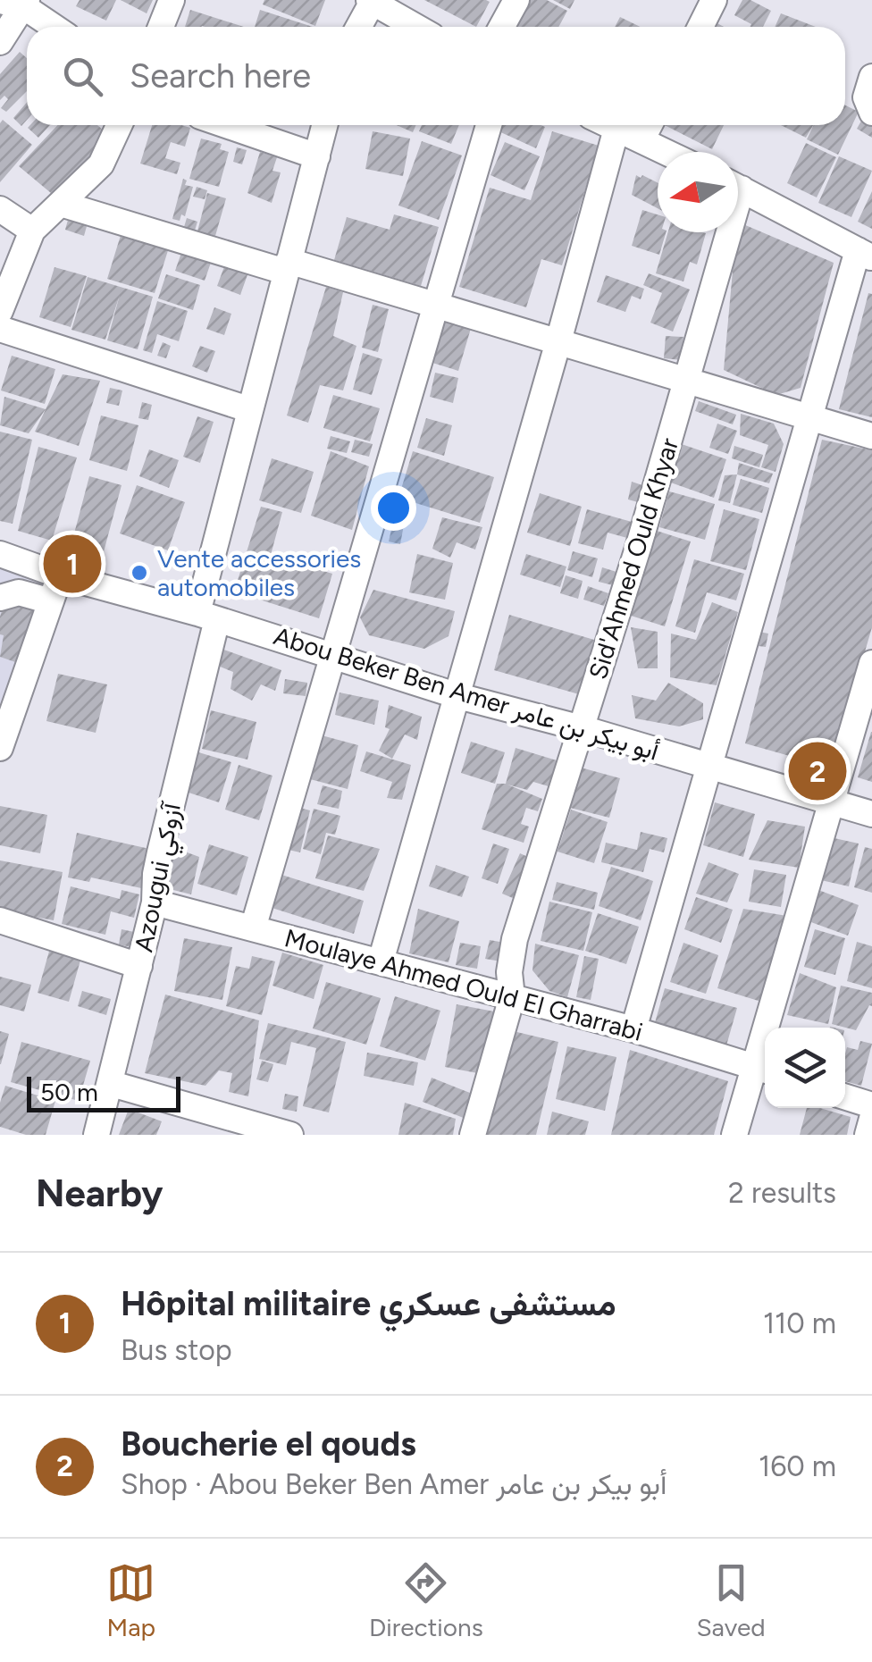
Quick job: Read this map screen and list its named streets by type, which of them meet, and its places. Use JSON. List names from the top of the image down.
{
  "streets": {
    "street": [
      "Sid'Ahmed Ould Khyar",
      "Abou Beker Ben Amer أبو بيكر بن عامر",
      "Azougui آزوكي",
      "Moulaye Ahmed Ould El Gharrabi"
    ]
  },
  "crossings": [
    ["Sid'Ahmed Ould Khyar", "Abou Beker Ben Amer أبو بيكر بن عامر"],
    ["Sid'Ahmed Ould Khyar", "Moulaye Ahmed Ould El Gharrabi"],
    ["Abou Beker Ben Amer أبو بيكر بن عامر", "Azougui آزوكي"],
    ["Azougui آزوكي", "Moulaye Ahmed Ould El Gharrabi"]
  ],
  "places": ["Vente accessories automobiles"],
  "scale_bar": "50 m",
  "north": "left",
  "page": {
    "search": "Search here",
    "pins": ["1", "2"],
    "scale": "50 m",
    "heading": ["Nearby", "2 results"],
    "list": [
      {
        "mark": "1",
        "name": "Hôpital militaire مستشفى عسكري",
        "note": "Bus stop",
        "value": "110 m"
      },
      {
        "mark": "2",
        "name": "Boucherie el qouds",
        "note": "Shop · Abou Beker Ben Amer أبو بيكر بن عامر",
        "value": "160 m"
      }
    ],
    "nav": ["Map", "Directions", "Saved"]
  }
}
